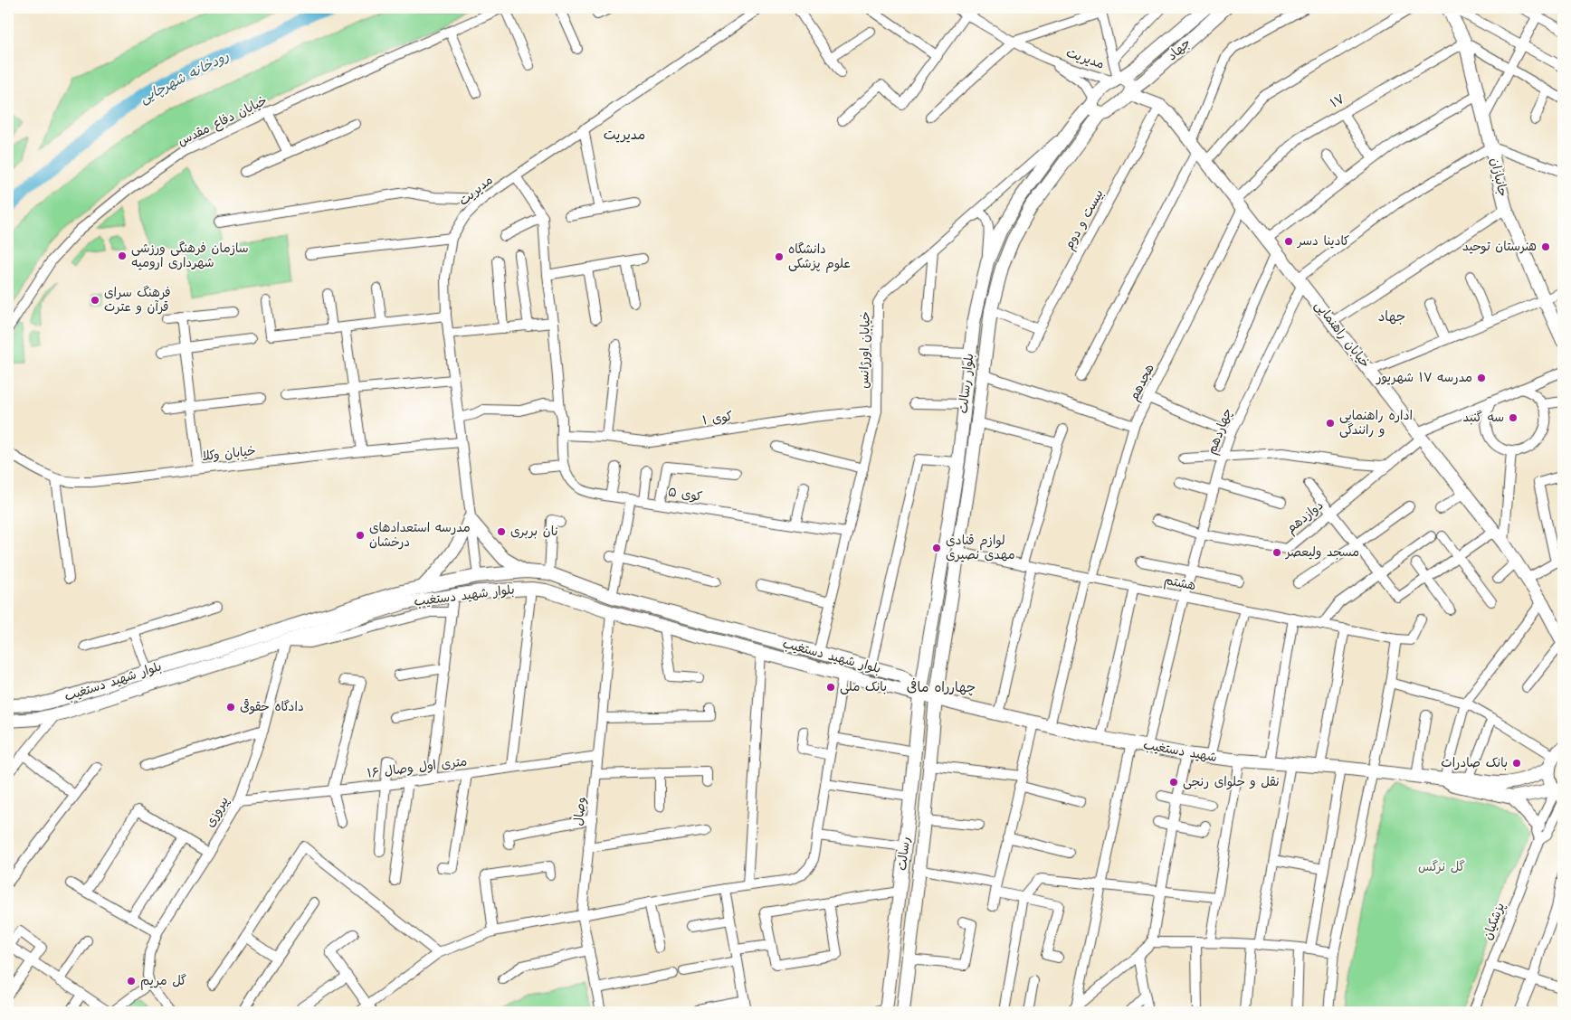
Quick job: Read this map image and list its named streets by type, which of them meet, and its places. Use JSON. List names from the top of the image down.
{
  "streets": {
    "main road": [
      "جهاد",
      "جانبازان",
      "خیابان راهنمایی",
      "بلوار رسالت",
      "بلوار شهید دستغیب",
      "شهید دستغیب",
      "رسالت"
    ],
    "street": [
      "مدیریت",
      "۱۷",
      "خیابان دفاع مقدس",
      "بیست و دوم",
      "خیابان اورژانس",
      "هجدهم",
      "کوی ۱",
      "چهاردهم",
      "خیابان وکلا",
      "کوی ۵",
      "دوازدهم",
      "هشتم",
      "۱۶ متری اول وصال",
      "وصال",
      "پیروزی",
      "پزشکیان"
    ]
  },
  "crossings": [
    ["جهاد", "مدیریت"],
    ["جهاد", "خیابان راهنمایی"],
    ["جهاد", "بلوار رسالت"],
    ["مدیریت", "بلوار رسالت"],
    ["مدیریت", "خیابان وکلا"],
    ["مدیریت", "بلوار شهید دستغیب"],
    ["۱۷", "جانبازان"],
    ["۱۷", "خیابان راهنمایی"],
    ["۱۷", "هجدهم"],
    ["بیست و دوم", "خیابان راهنمایی"],
    ["خیابان راهنمایی", "هجدهم"],
    ["خیابان راهنمایی", "چهاردهم"],
    ["خیابان راهنمایی", "دوازدهم"],
    ["خیابان اورژانس", "بلوار رسالت"],
    ["خیابان اورژانس", "کوی ۱"],
    ["خیابان اورژانس", "کوی ۵"],
    ["خیابان اورژانس", "بلوار شهید دستغیب"],
    ["هجدهم", "هشتم"],
    ["هجدهم", "شهید دستغیب"],
    ["بلوار رسالت", "هشتم"],
    ["بلوار رسالت", "بلوار شهید دستغیب"],
    ["بلوار رسالت", "شهید دستغیب"],
    ["بلوار رسالت", "رسالت"],
    ["چهاردهم", "دوازدهم"],
    ["چهاردهم", "هشتم"],
    ["چهاردهم", "شهید دستغیب"],
    ["بلوار شهید دستغیب", "شهید دستغیب"],
    ["بلوار شهید دستغیب", "وصال"],
    ["بلوار شهید دستغیب", "پیروزی"],
    ["بلوار شهید دستغیب", "رسالت"],
    ["شهید دستغیب", "رسالت"],
    ["۱۶ متری اول وصال", "وصال"],
    ["۱۶ متری اول وصال", "پیروزی"]
  ],
  "districts": ["مدیریت", "جهاد", "چهارراه مافی"],
  "water": ["رودخانه شهرچایی"],
  "parks": ["گل نرگس"],
  "places": [
    "کادینا دسر",
    "هنرستان توحید",
    "سازمان فرهنگی ورزشی شهرداری ارومیه",
    "دانشگاه علوم پزشکی",
    "فرهنگ سرای قرآن و عترت",
    "مدرسه ۱۷ شهریور",
    "سه گنبد",
    "اداره راهنمایی و رانندگی",
    "نان بربری",
    "مدرسه استعدادهای درخشان",
    "لوازم قنادی مهدی نصیری",
    "مسجد ولیعصر",
    "بانک ملی",
    "دادگاه حقوقی",
    "بانک صادرات",
    "نقل و حلوای رنجی",
    "گل مریم"
  ]
}
